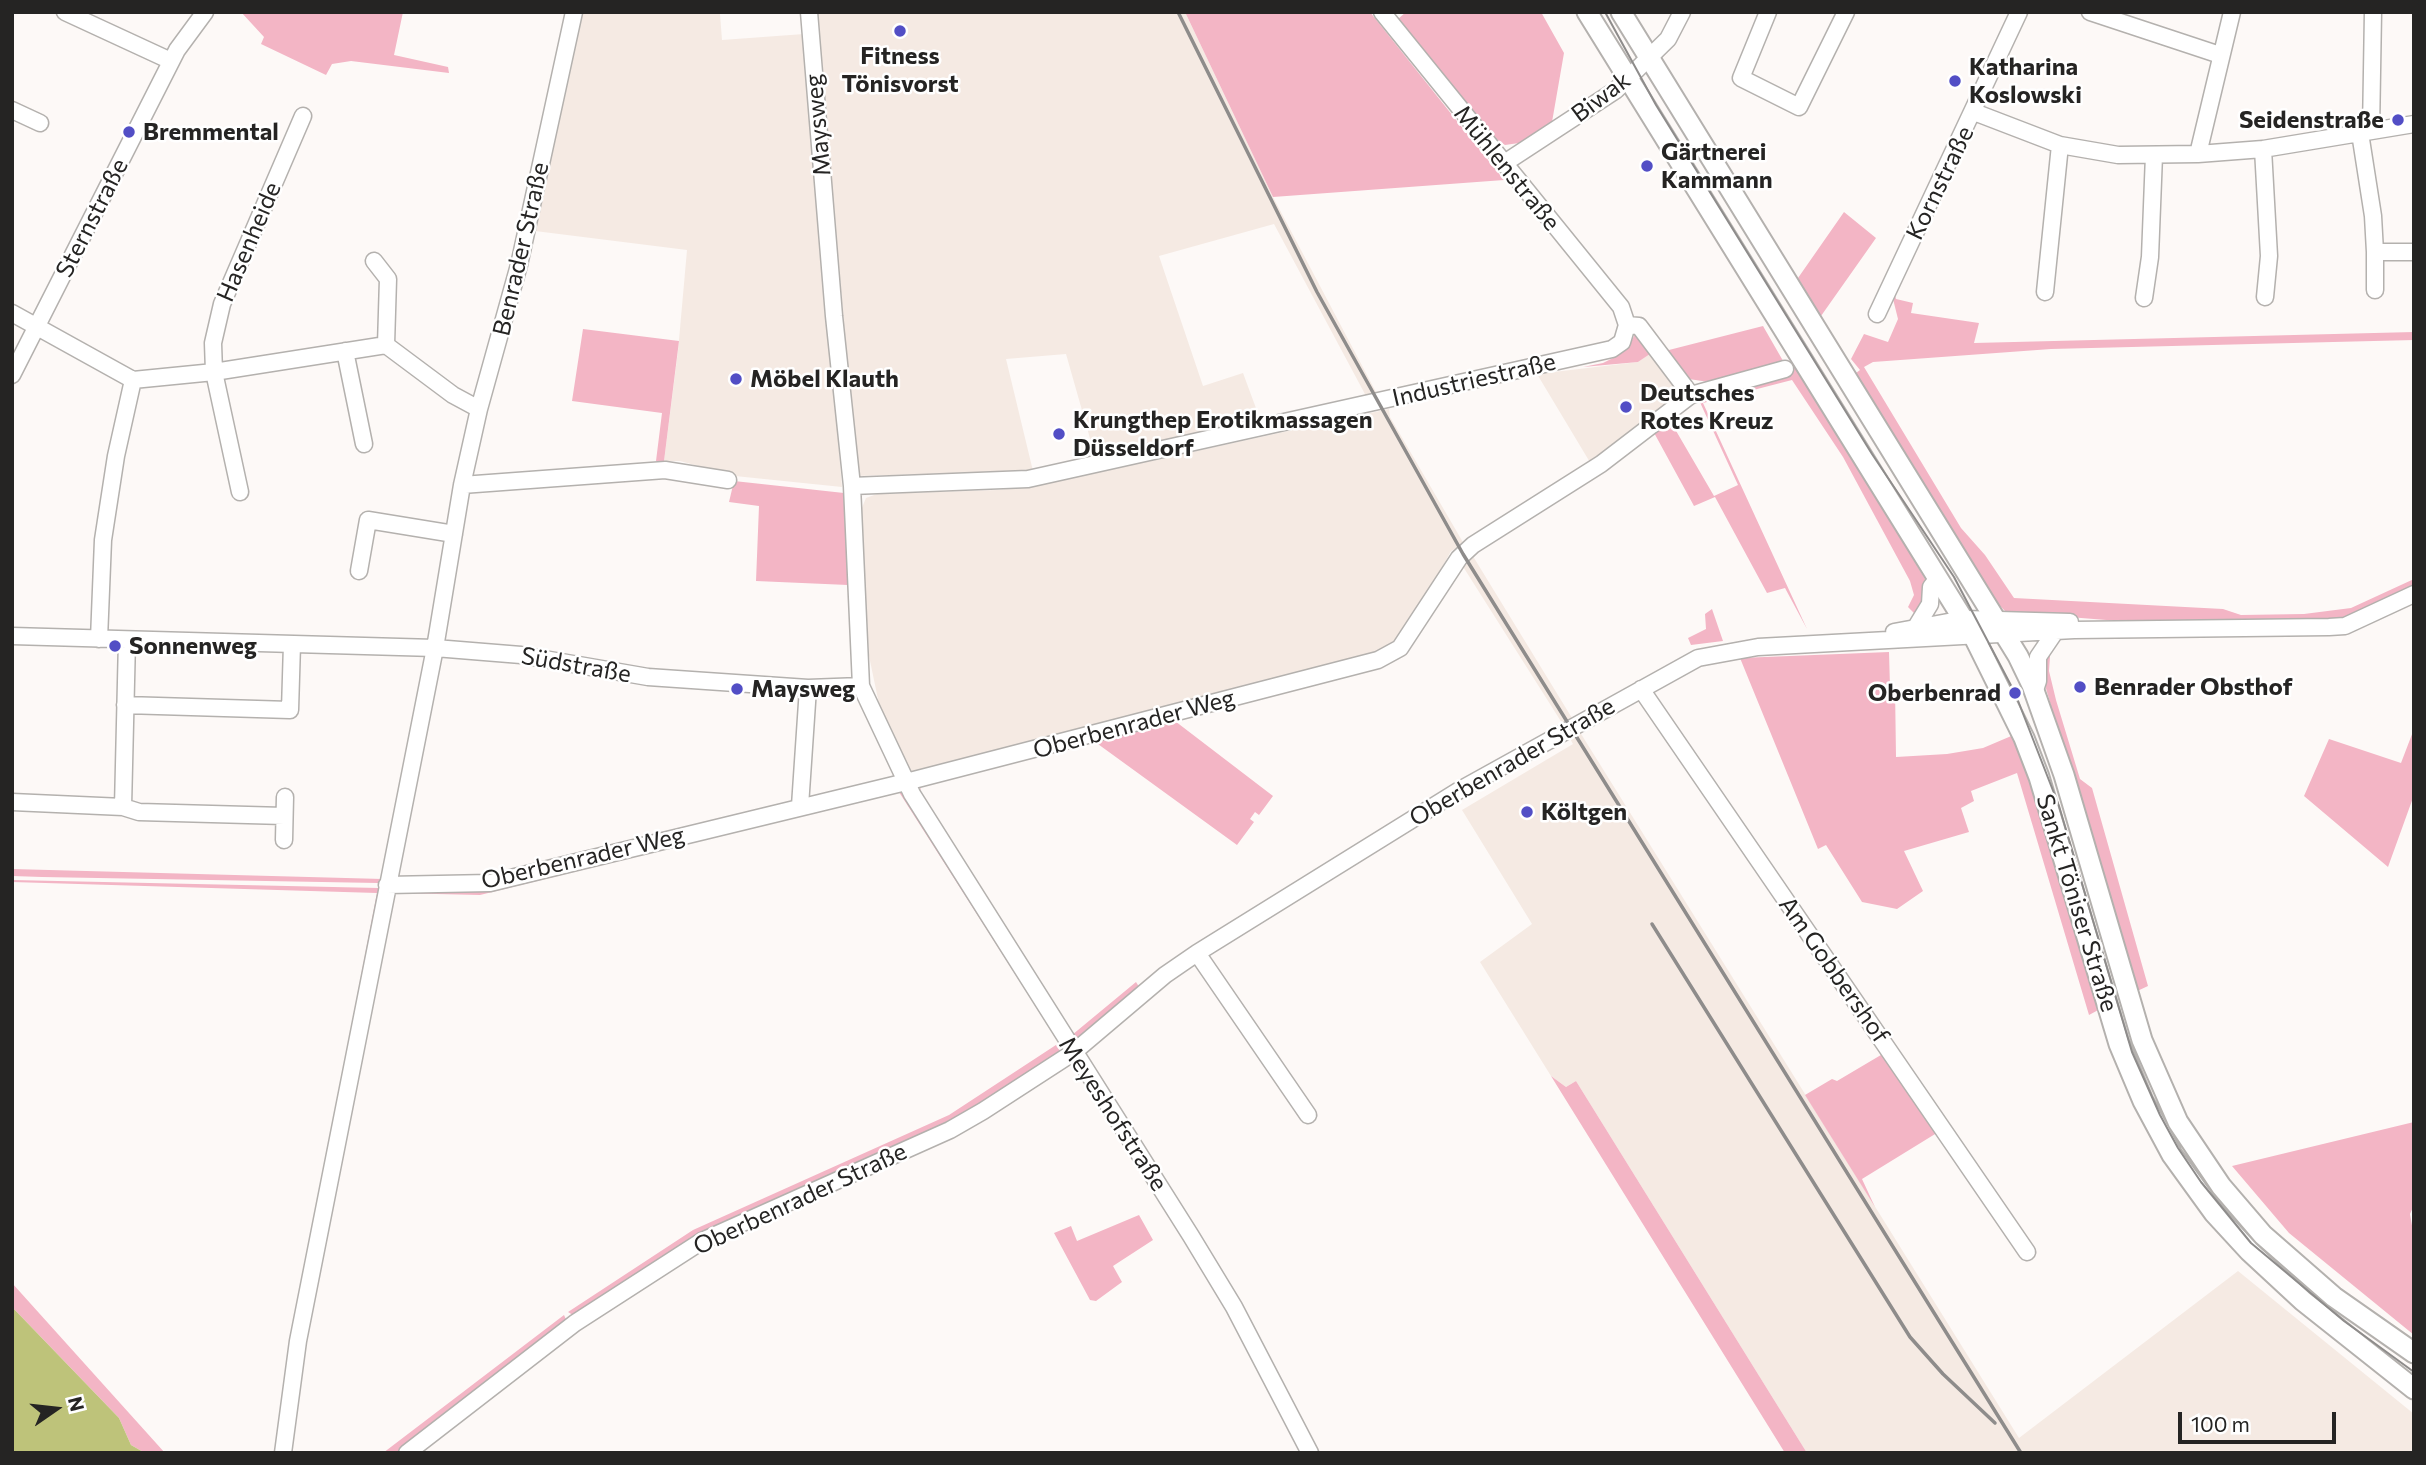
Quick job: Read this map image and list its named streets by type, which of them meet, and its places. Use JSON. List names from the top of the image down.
{
  "streets": {
    "main road": ["Sankt Töniser Straße"],
    "street": [
      "Biwak",
      "Maysweg",
      "Mühlenstraße",
      "Kornstraße",
      "Sternstraße",
      "Hasenheide",
      "Benrader Straße",
      "Industriestraße",
      "Südstraße",
      "Oberbenrader Weg",
      "Oberbenrader Straße",
      "Am Gobbershof",
      "Meyeshofstraße"
    ]
  },
  "crossings": [
    ["Biwak", "Mühlenstraße"],
    ["Biwak", "Sankt Töniser Straße"],
    ["Maysweg", "Industriestraße"],
    ["Maysweg", "Südstraße"],
    ["Maysweg", "Oberbenrader Weg"],
    ["Maysweg", "Meyeshofstraße"],
    ["Mühlenstraße", "Industriestraße"],
    ["Benrader Straße", "Südstraße"],
    ["Benrader Straße", "Oberbenrader Weg"],
    ["Oberbenrader Weg", "Meyeshofstraße"],
    ["Oberbenrader Straße", "Sankt Töniser Straße"],
    ["Oberbenrader Straße", "Am Gobbershof"],
    ["Oberbenrader Straße", "Meyeshofstraße"]
  ],
  "places": [
    "Fitness Tönisvorst",
    "Katharina Koslowski",
    "Seidenstraße",
    "Bremmental",
    "Gärtnerei Kammann",
    "Möbel Klauth",
    "Deutsches Rotes Kreuz",
    "Krungthep Erotikmassagen Düsseldorf",
    "Sonnenweg",
    "Benrader Obsthof",
    "Maysweg",
    "Oberbenrad",
    "Költgen"
  ],
  "scale_bar": "100 m",
  "north": "right"
}
